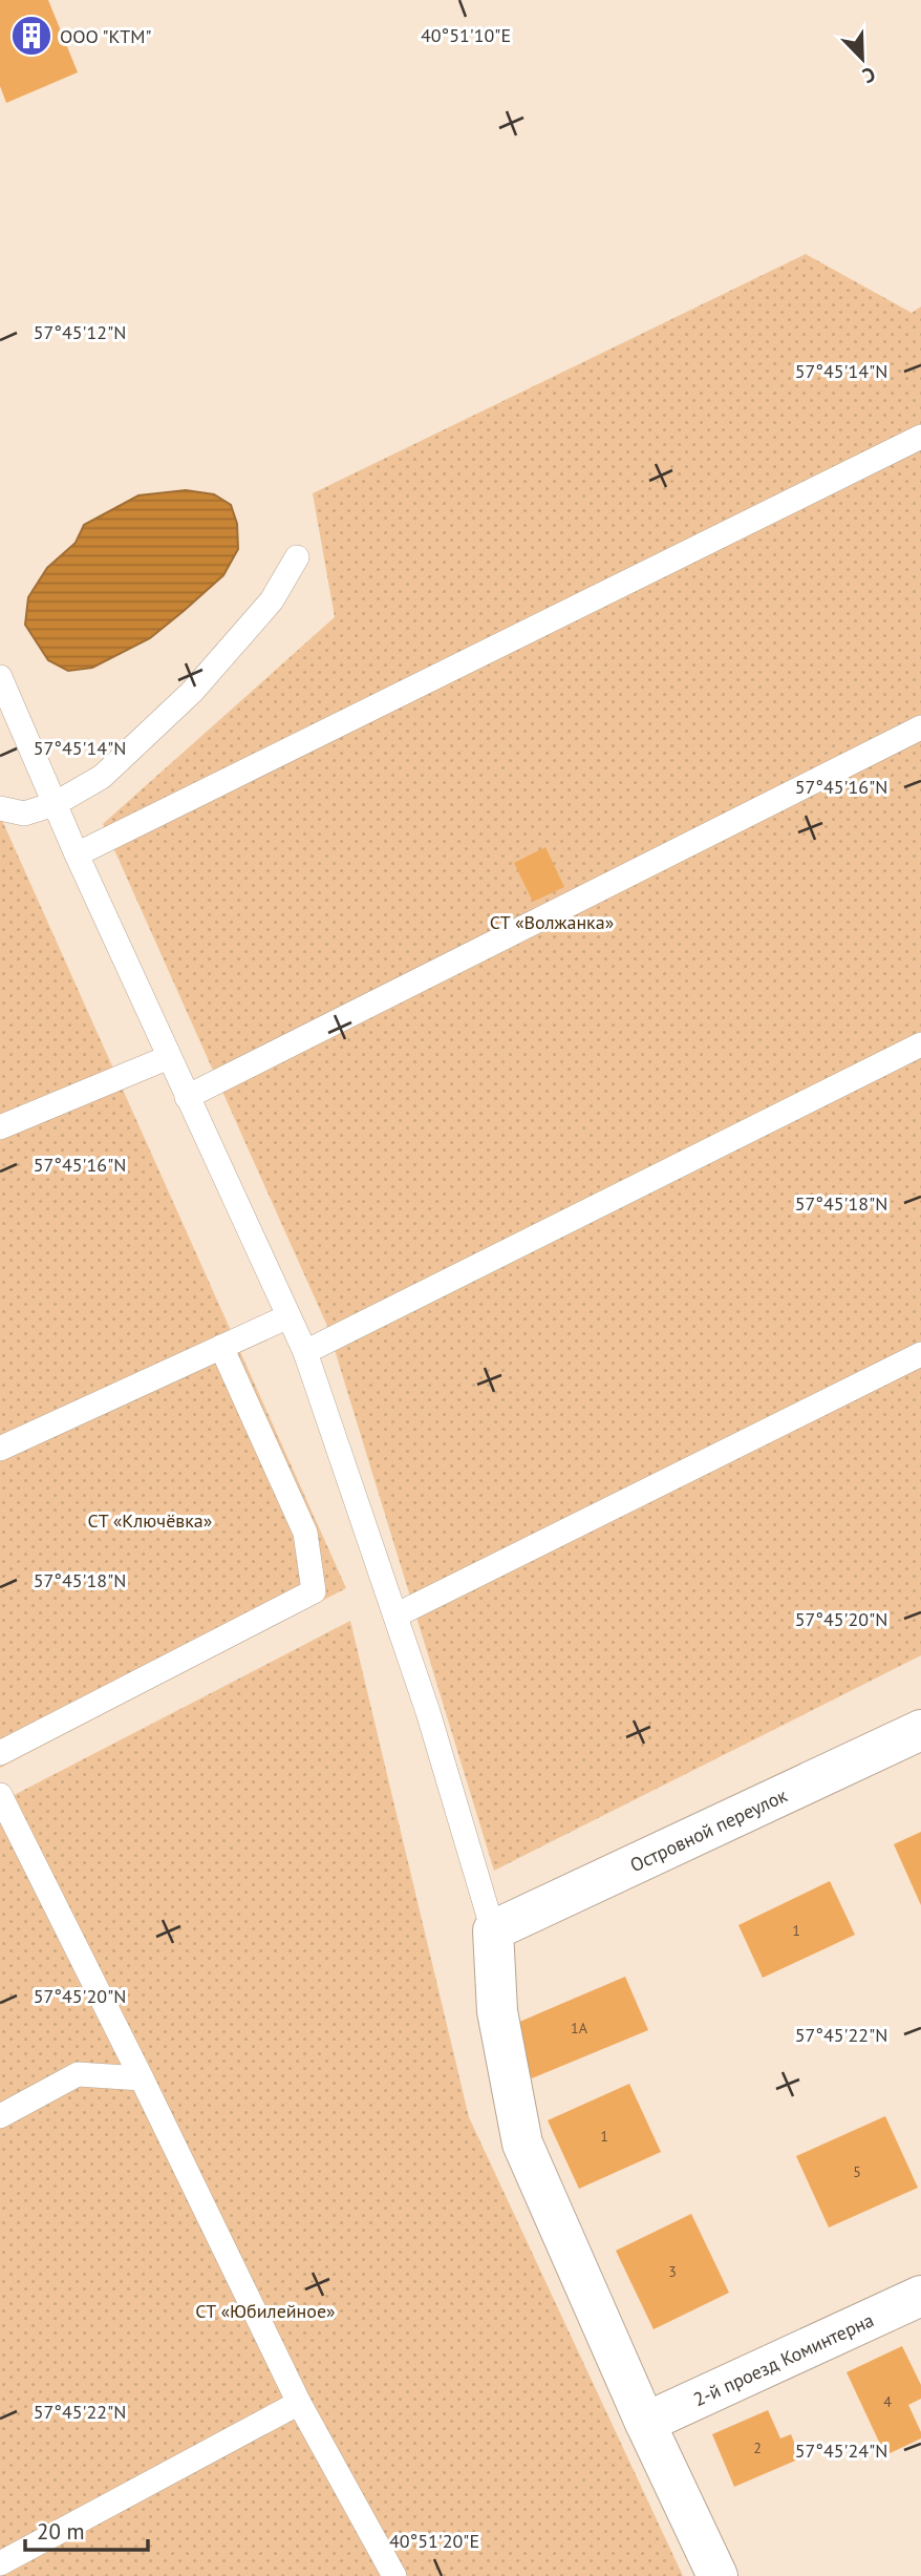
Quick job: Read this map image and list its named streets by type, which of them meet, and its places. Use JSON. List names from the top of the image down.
{
  "streets": {
    "street": ["Островной переулок", "2-й проезд Коминтерна"]
  },
  "parks": ["СТ «Волжанка»", "СТ «Ключёвка»", "СТ «Юбилейное»"],
  "places": {
    "building": ["ООО \"КТМ\""]
  },
  "house_numbers": [
    "1",
    "1А",
    "1",
    "5",
    "3",
    "4",
    "2"
  ],
  "scale_bar": "20 m",
  "north": "bottom right",
  "coordinates": [
    "40°51'10\"E",
    "57°45'12\"N",
    "57°45'14\"N",
    "57°45'16\"N",
    "57°45'18\"N",
    "57°45'20\"N",
    "57°45'22\"N",
    "57°45'24\"N",
    "40°51'20\"E"
  ]
}
